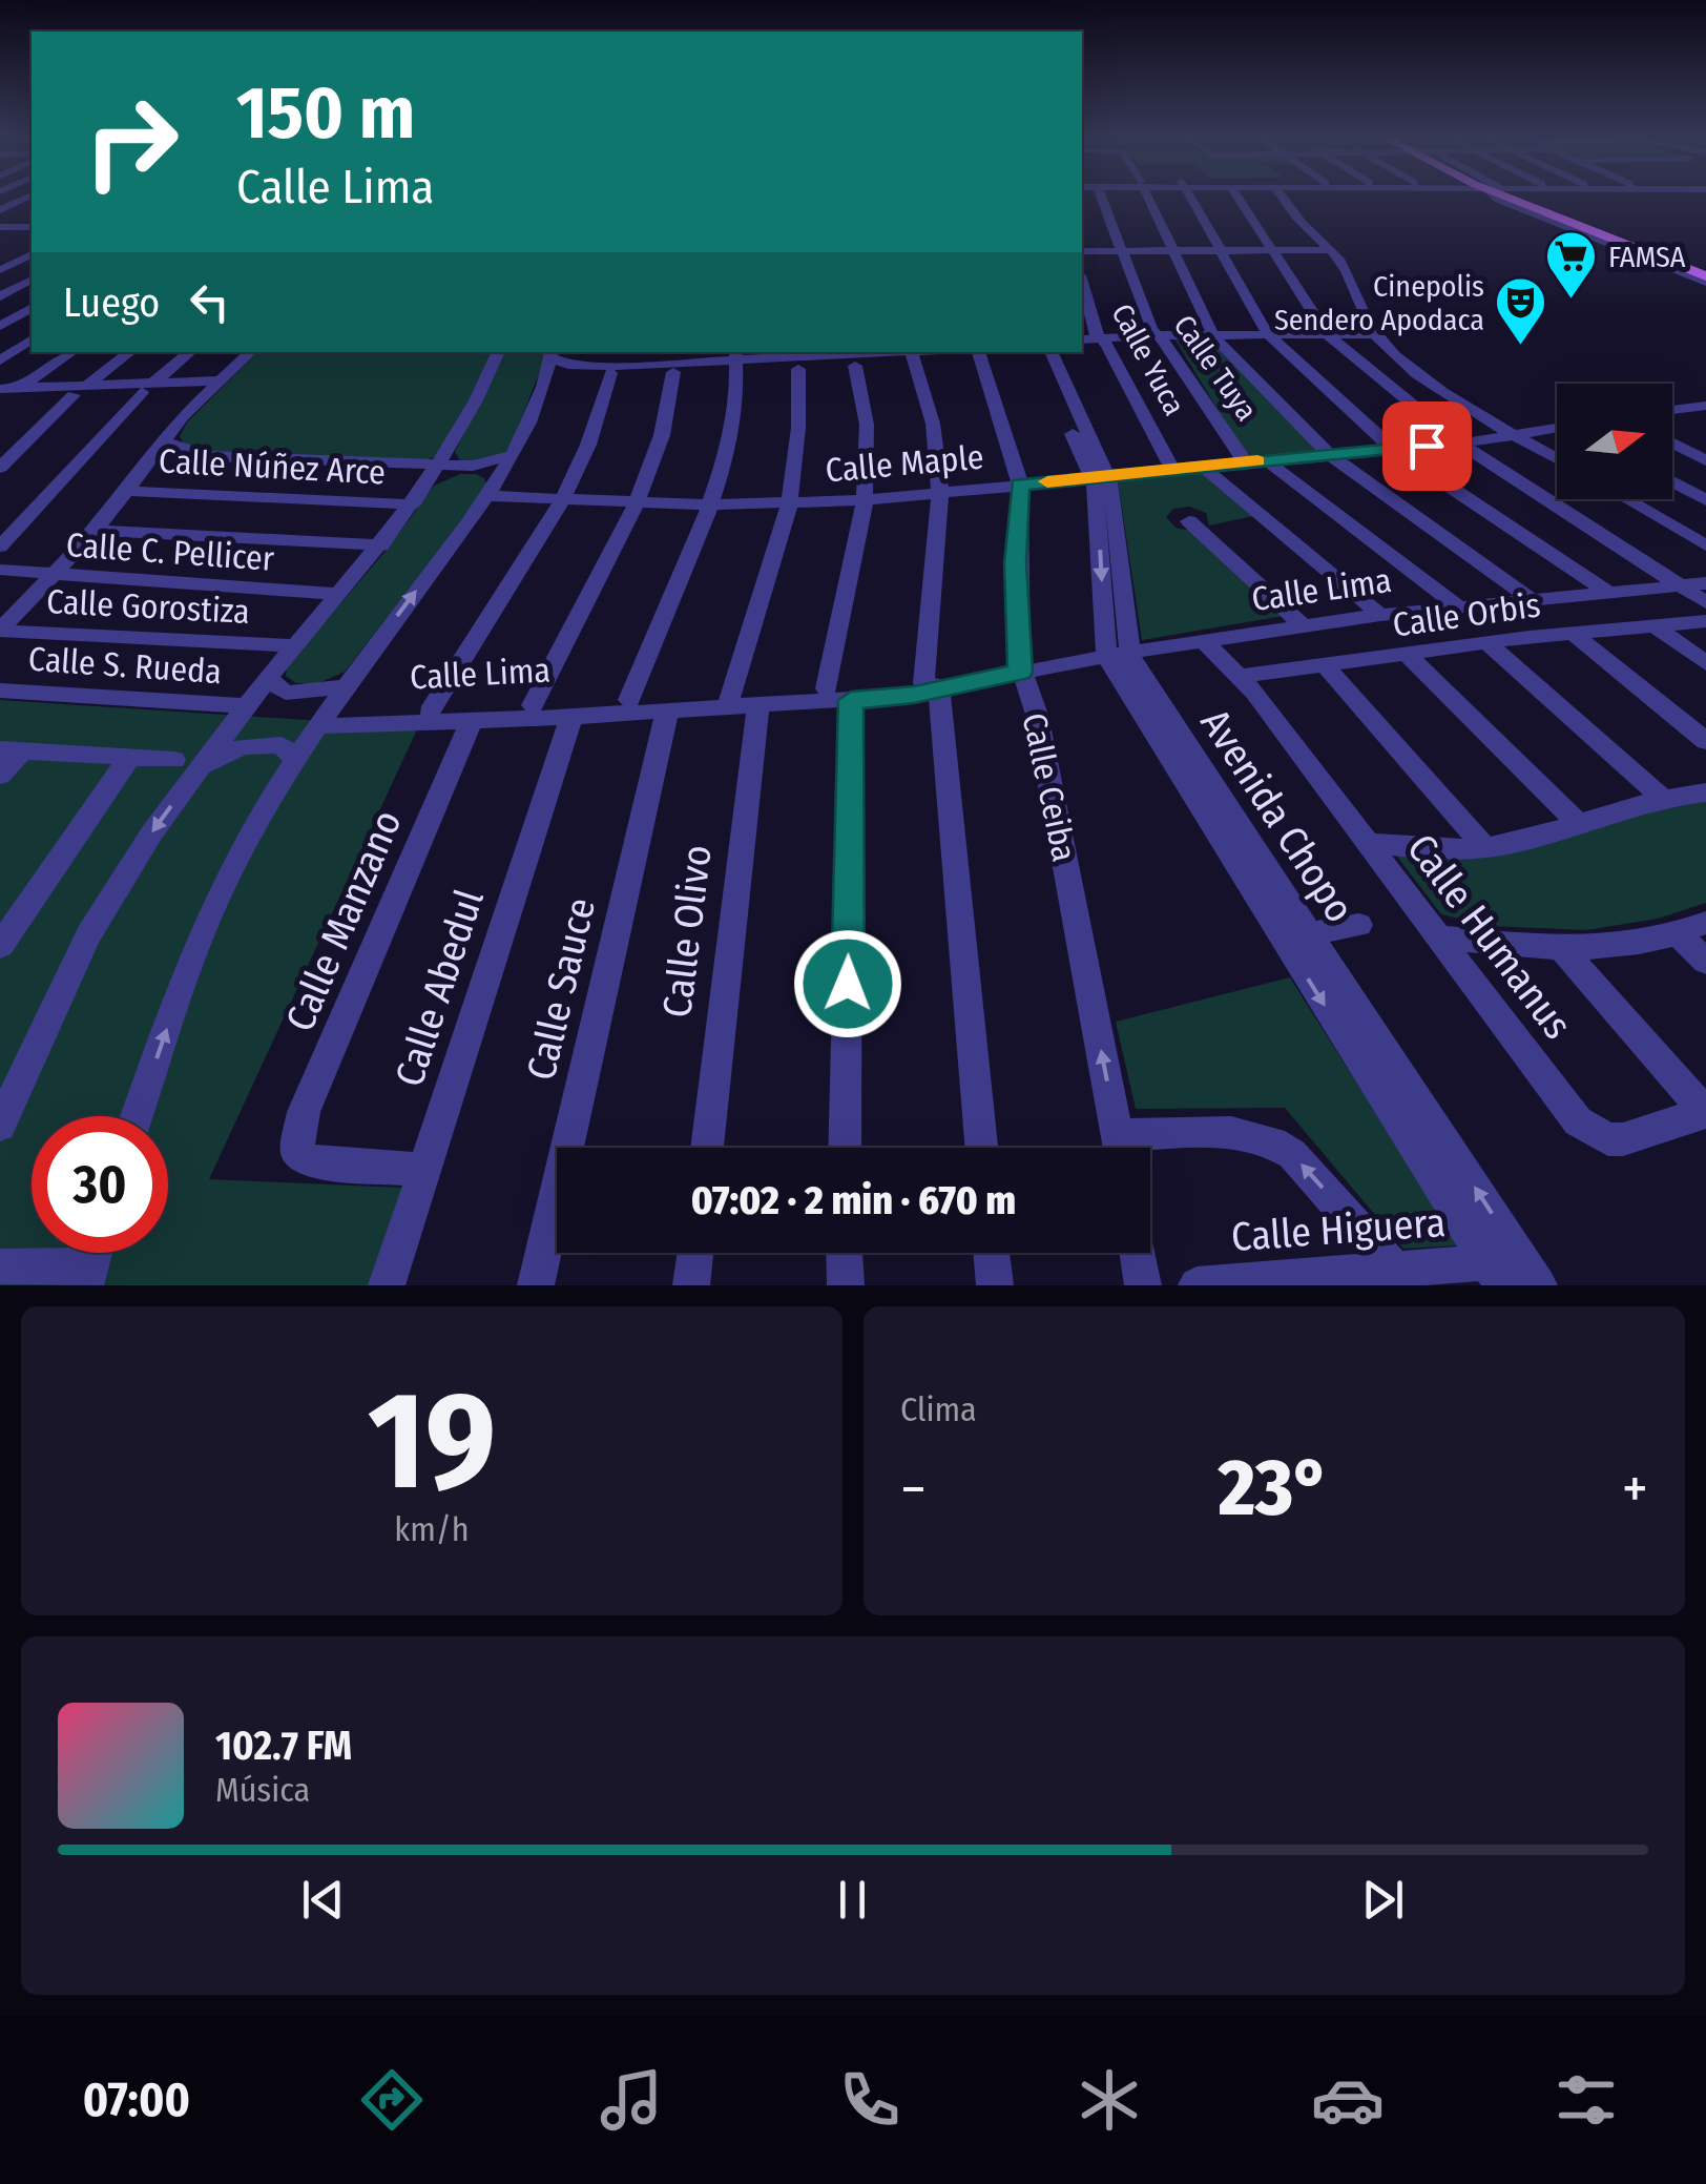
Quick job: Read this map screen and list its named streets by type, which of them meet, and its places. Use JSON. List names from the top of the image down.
{
  "streets": {
    "street": [
      "Calle Yuca",
      "Calle Tuya",
      "Calle Maple",
      "Calle Núñez Arce",
      "Calle C. Pellicer",
      "Calle Lima",
      "Calle Gorostiza",
      "Calle Orbis",
      "Calle S. Rueda",
      "Calle Ceiba",
      "Avenida Chopo",
      "Calle Manzano",
      "Calle Olivo",
      "Calle Humanus",
      "Calle Abedul",
      "Calle Sauce",
      "Calle Higuera"
    ]
  },
  "crossings": [
    ["Calle Yuca", "Calle Maple"],
    ["Calle Tuya", "Calle Maple"],
    ["Calle Tuya", "Calle Lima"],
    ["Calle Maple", "Calle Ceiba"],
    ["Calle Maple", "Avenida Chopo"],
    ["Calle Lima", "Calle Ceiba"],
    ["Calle Lima", "Avenida Chopo"],
    ["Calle Lima", "Calle Manzano"],
    ["Calle Lima", "Calle Olivo"],
    ["Calle Lima", "Calle Humanus"],
    ["Calle Lima", "Calle Abedul"],
    ["Calle Lima", "Calle Sauce"],
    ["Calle Orbis", "Calle Humanus"],
    ["Avenida Chopo", "Calle Higuera"],
    ["Calle Manzano", "Calle Abedul"]
  ],
  "places": {
    "supermarket": ["FAMSA"],
    "theatre": ["Cinepolis Sendero Apodaca"]
  },
  "north": "right",
  "page": {
    "turn": ["150 m", "Calle Lima"],
    "then": "Luego",
    "limit": "30",
    "trip": "07:02 · 2 min · 670 m",
    "tile": [
      ["19", "km/h"],
      "Clima"
    ],
    "heat": ["−", "23°", "+"],
    "song": ["102.7 FM", "Música"],
    "tabs": "07:00"
  }
}
